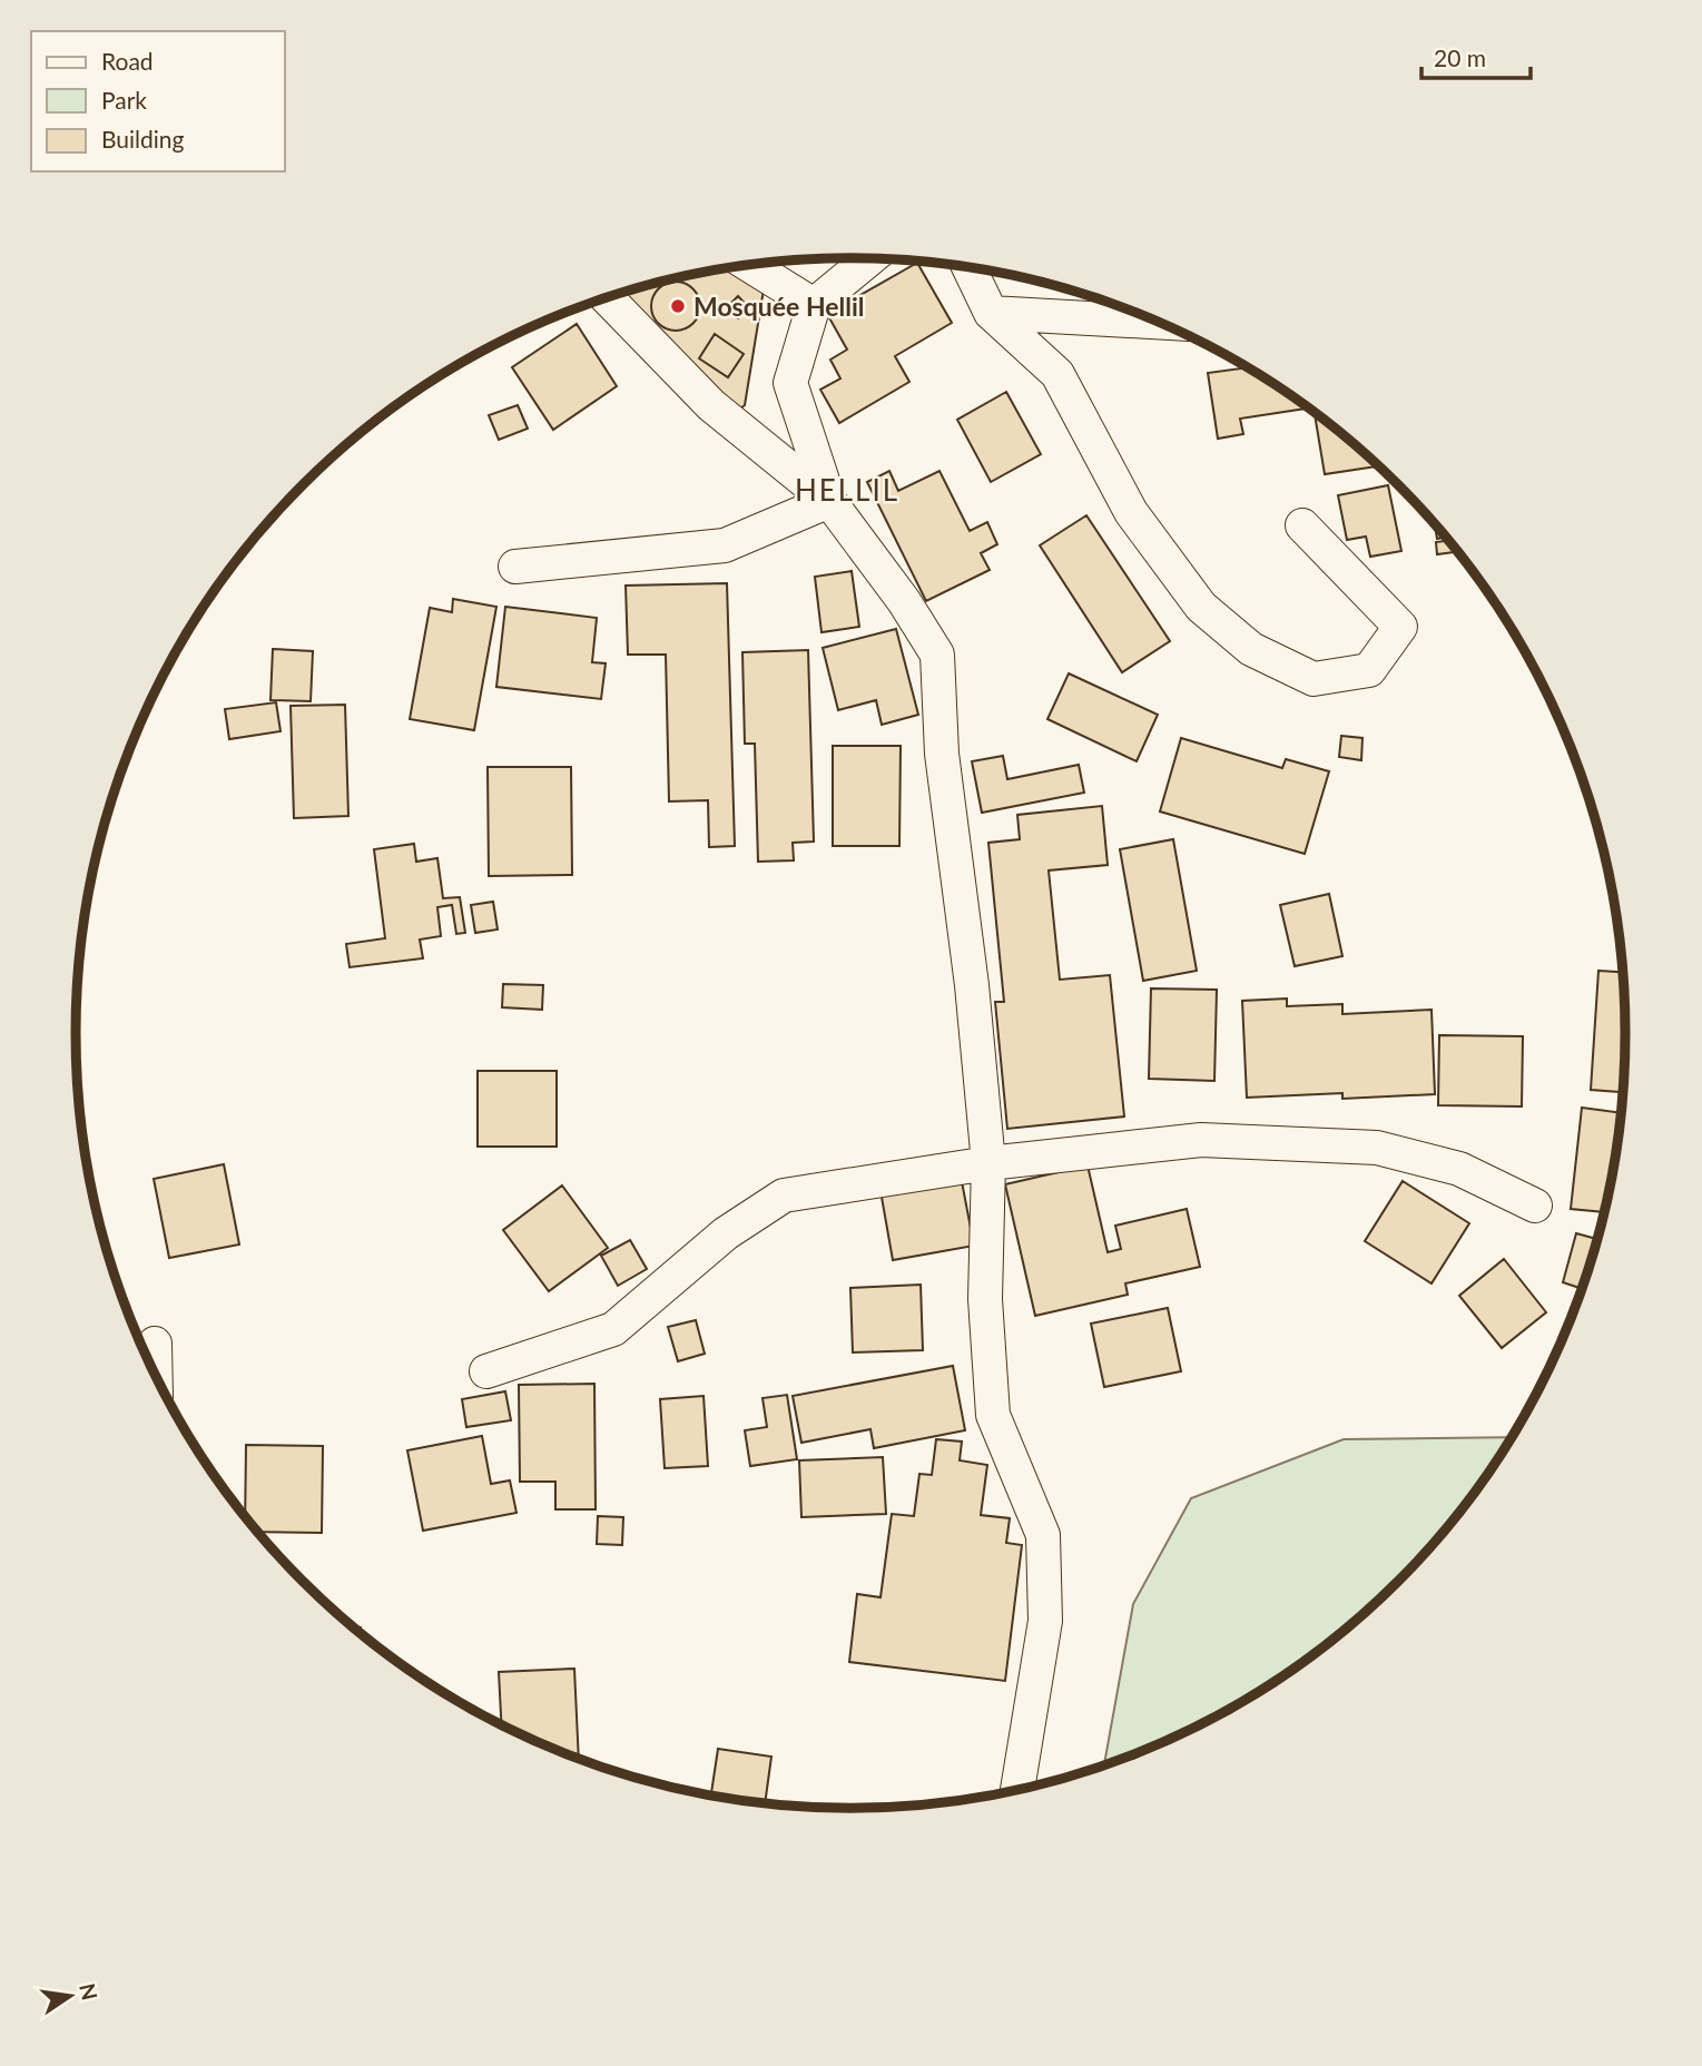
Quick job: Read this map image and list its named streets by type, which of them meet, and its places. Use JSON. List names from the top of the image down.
{
  "districts": ["HELLIL"],
  "places": ["Mosquée Hellil"],
  "legend": ["Road", "Park", "Building"],
  "scale_bar": "20 m",
  "north": "right"
}
